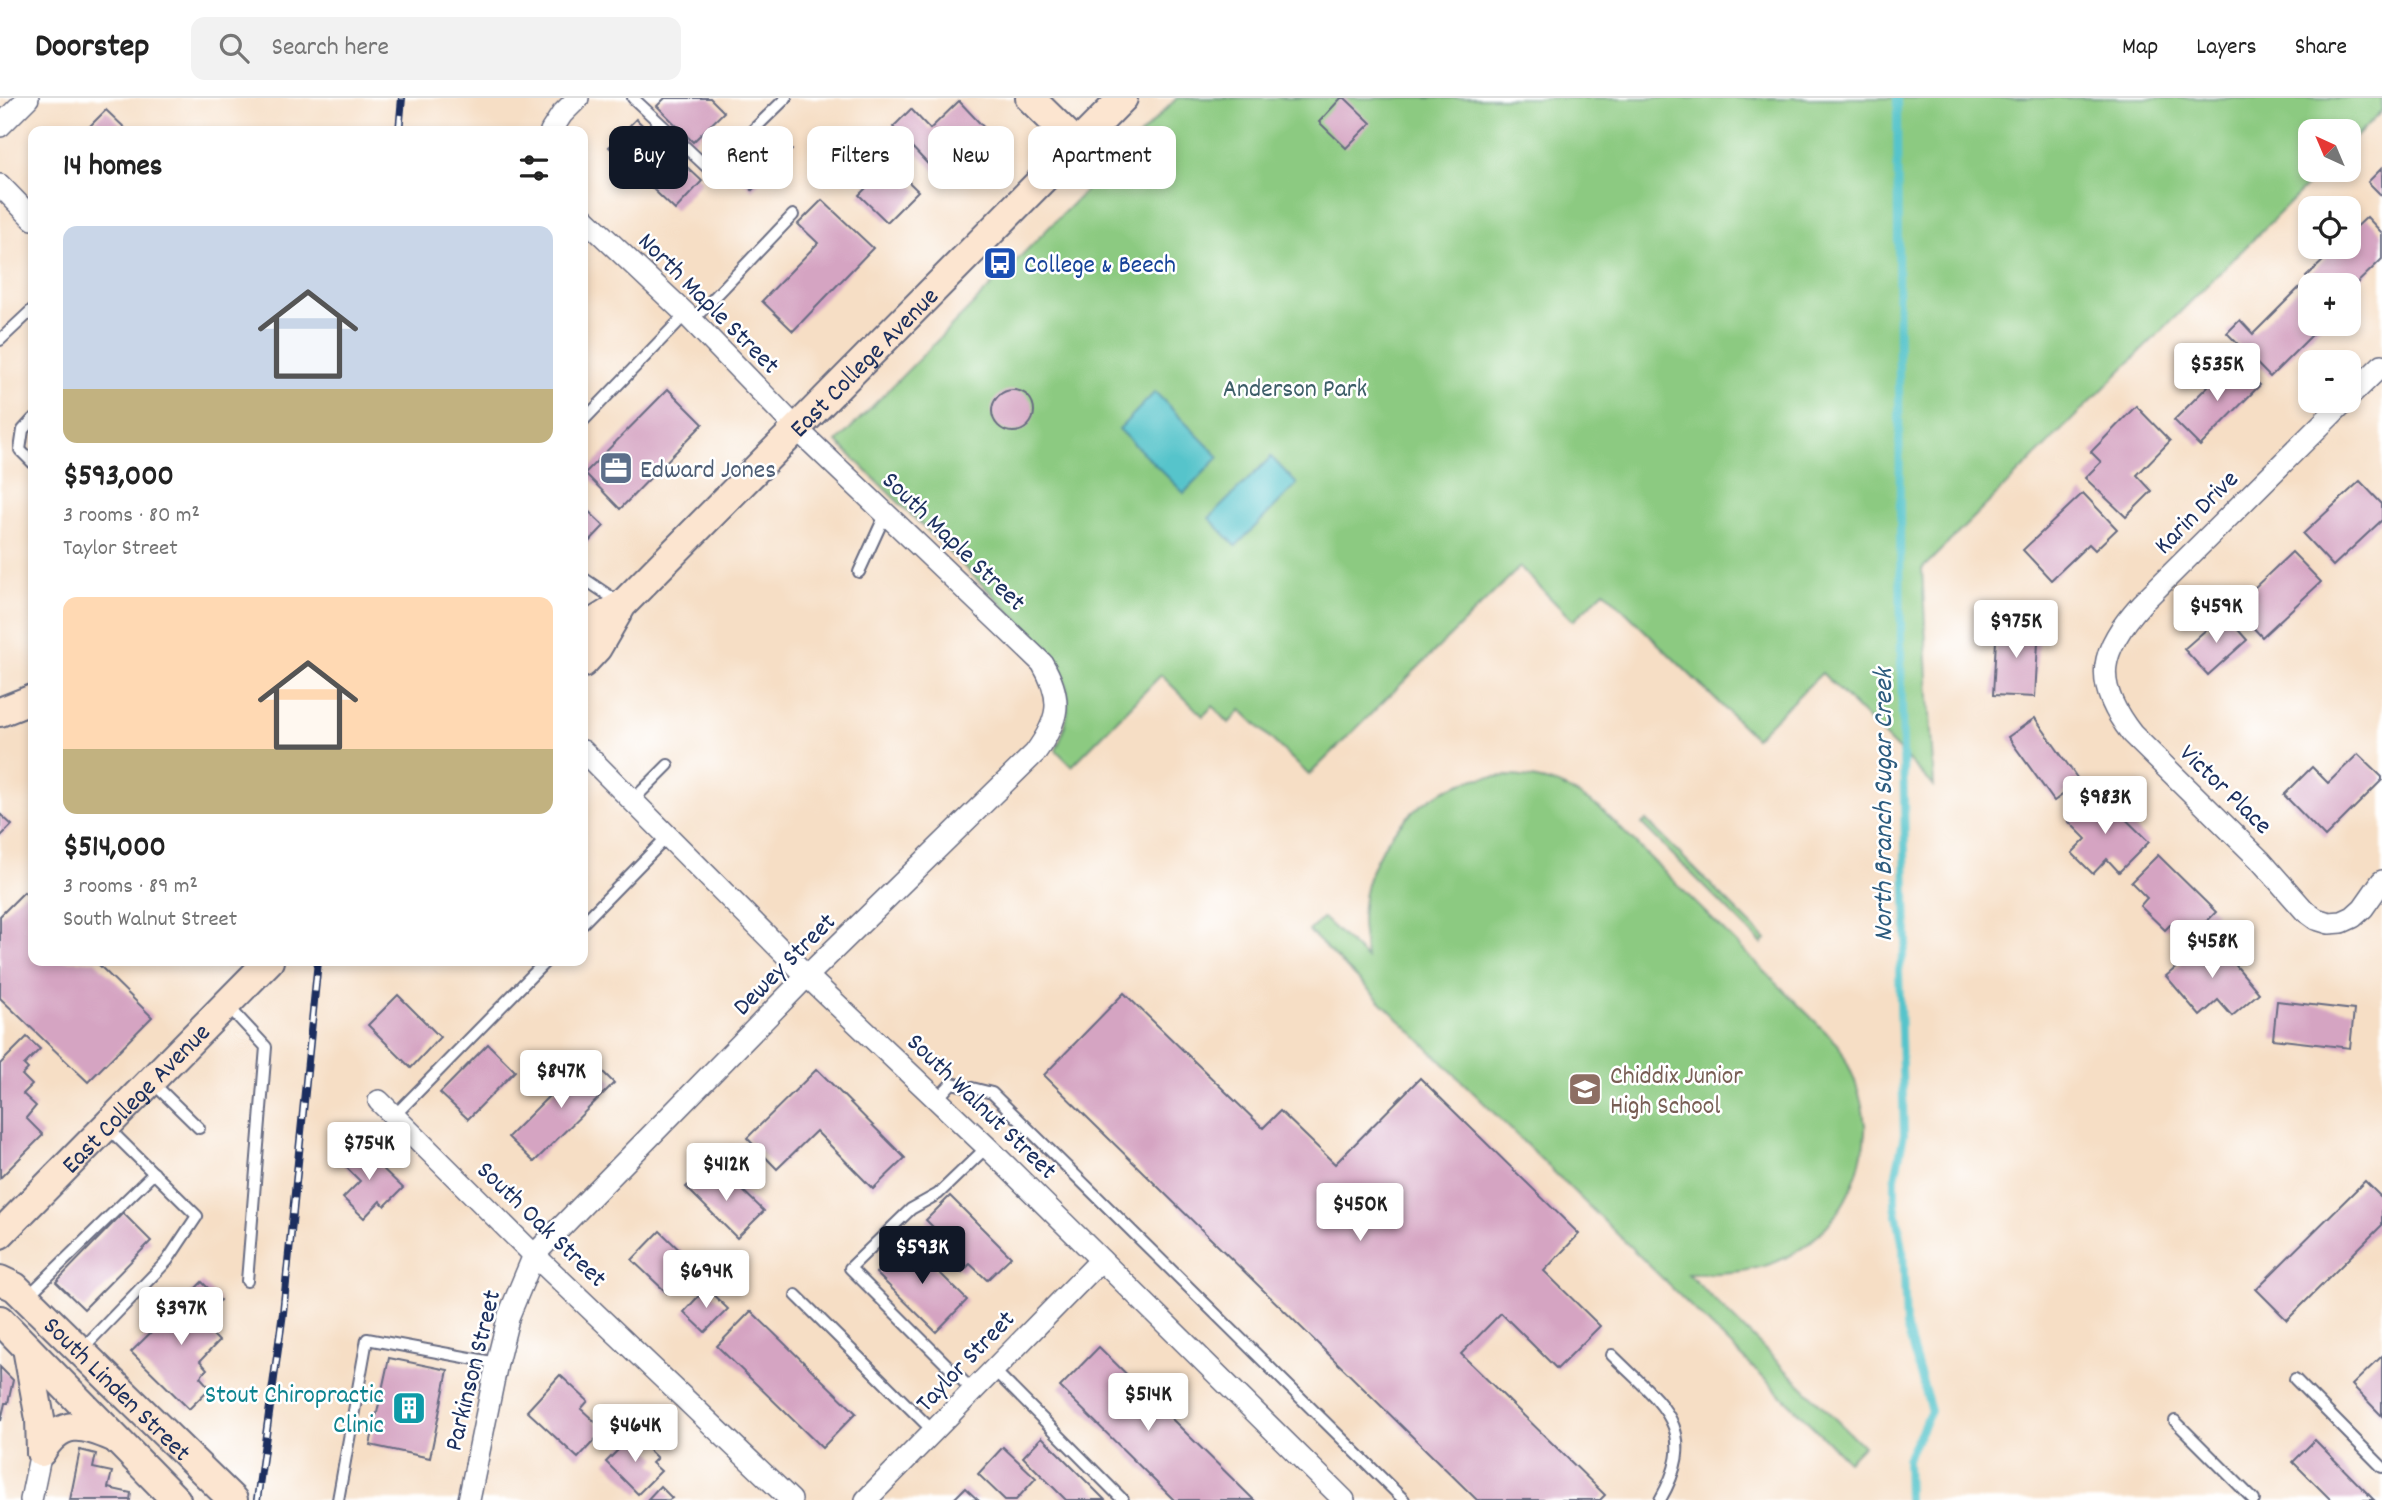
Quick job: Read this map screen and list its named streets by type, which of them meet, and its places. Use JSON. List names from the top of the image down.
{
  "streets": {
    "main road": ["East College Avenue", "South Linden Street"],
    "street": [
      "North Maple Street",
      "Karin Drive",
      "South Maple Street",
      "Victor Place",
      "Dewey Street",
      "South Walnut Street",
      "South Oak Street",
      "Taylor Street",
      "Parkinson Street"
    ]
  },
  "crossings": [
    ["North Maple Street", "East College Avenue"],
    ["North Maple Street", "South Maple Street"],
    ["East College Avenue", "South Maple Street"],
    ["Karin Drive", "Victor Place"],
    ["South Maple Street", "Dewey Street"],
    ["Dewey Street", "South Walnut Street"],
    ["Dewey Street", "South Oak Street"],
    ["Dewey Street", "Parkinson Street"],
    ["South Walnut Street", "Taylor Street"],
    ["South Oak Street", "Parkinson Street"]
  ],
  "water": ["North Branch Sugar Creek"],
  "parks": ["Anderson Park"],
  "places": {
    "bus stop": ["College & Beech"],
    "office": ["Edward Jones"],
    "school or university": ["Chiddix Junior High School"],
    "building": ["Stout Chiropractic Clinic"]
  },
  "north": "top left",
  "page": {
    "header": "Doorstep",
    "search": "Search here",
    "nav": ["Map", "Layers", "Share"],
    "map_buttons": ["+", "−"],
    "chip": [
      "Buy",
      "Rent",
      "Filters",
      "New",
      "Apartment"
    ],
    "heading": "14 homes",
    "list": [
      {
        "name": "$593,000",
        "note": "3 rooms · 80 m² · Taylor Street"
      },
      {
        "name": "$514,000",
        "note": "3 rooms · 89 m² · South Walnut Street"
      }
    ],
    "price": [
      "$535K",
      "$459K",
      "$975K",
      "$983K",
      "$458K",
      "$847K",
      "$754K",
      "$412K",
      "$450K",
      "$593K",
      "$694K",
      "$397K",
      "$514K",
      "$464K"
    ]
  }
}
